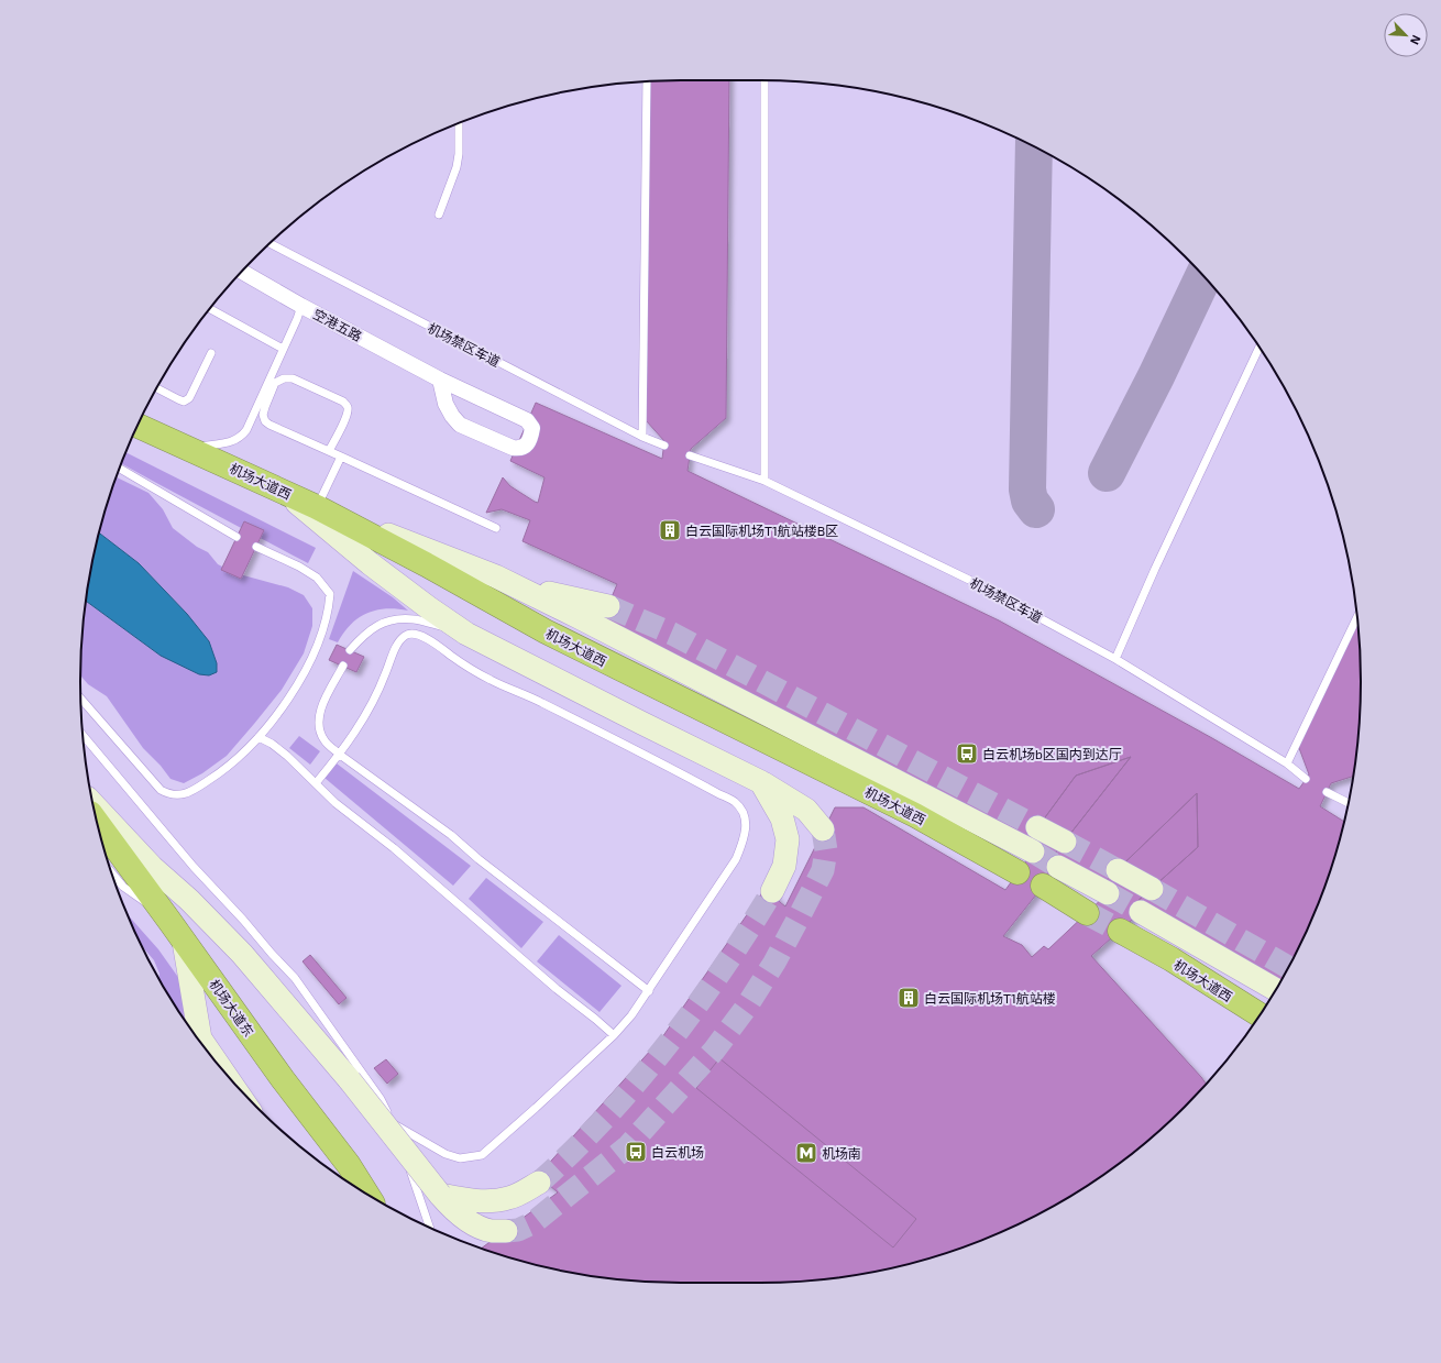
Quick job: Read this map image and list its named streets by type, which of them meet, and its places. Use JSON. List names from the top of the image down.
{
  "streets": {
    "highway": ["机场大道西", "机场大道东"],
    "street": ["空港五路"],
    "lane": ["机场禁区车道"]
  },
  "places": {
    "building": ["白云国际机场T1航站楼B区", "白云国际机场T1航站楼"],
    "bus stop": ["白云机场b区国内到达厅", "白云机场"],
    "metro station": ["机场南"]
  },
  "north": "bottom right"
}
